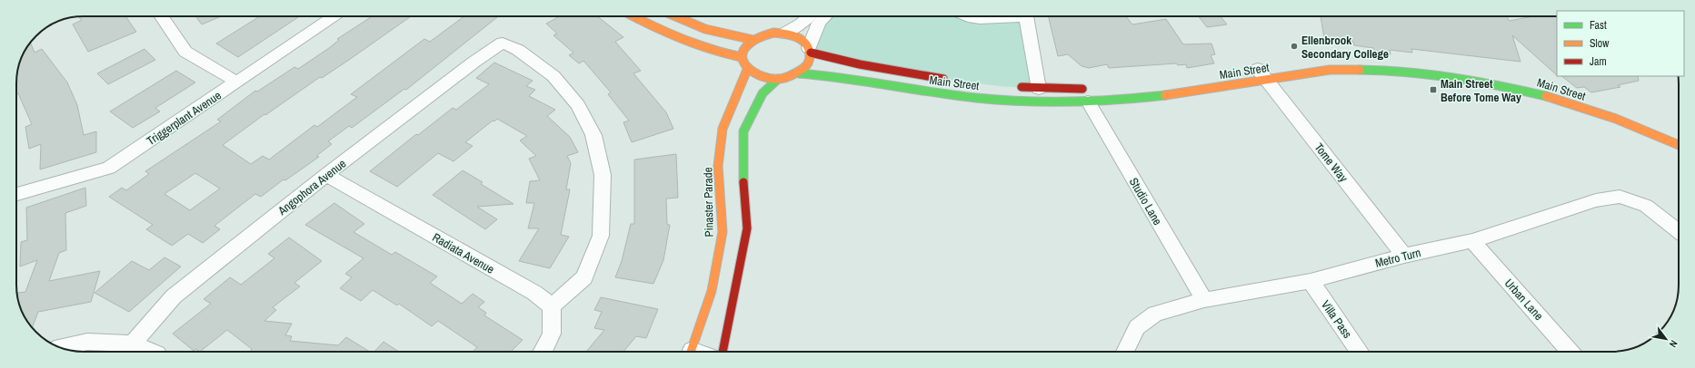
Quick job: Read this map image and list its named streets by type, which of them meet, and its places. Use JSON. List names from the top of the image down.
{
  "streets": {
    "main road": ["Main Street", "Pinaster Parade"],
    "street": [
      "Triggerplant Avenue",
      "Tome Way",
      "Angophora Avenue",
      "Studio Lane",
      "Radiata Avenue",
      "Metro Turn",
      "Urban Lane",
      "Villa Pass"
    ]
  },
  "crossings": [
    ["Main Street", "Tome Way"],
    ["Main Street", "Studio Lane"],
    ["Main Street", "Pinaster Parade"],
    ["Tome Way", "Metro Turn"],
    ["Angophora Avenue", "Radiata Avenue"],
    ["Studio Lane", "Metro Turn"],
    ["Metro Turn", "Urban Lane"],
    ["Metro Turn", "Villa Pass"]
  ],
  "places": {
    "other": ["Ellenbrook Secondary College"],
    "transit": ["Main Street Before Tome Way"]
  },
  "legend": ["Fast", "Slow", "Jam"],
  "north": "bottom right"
}
